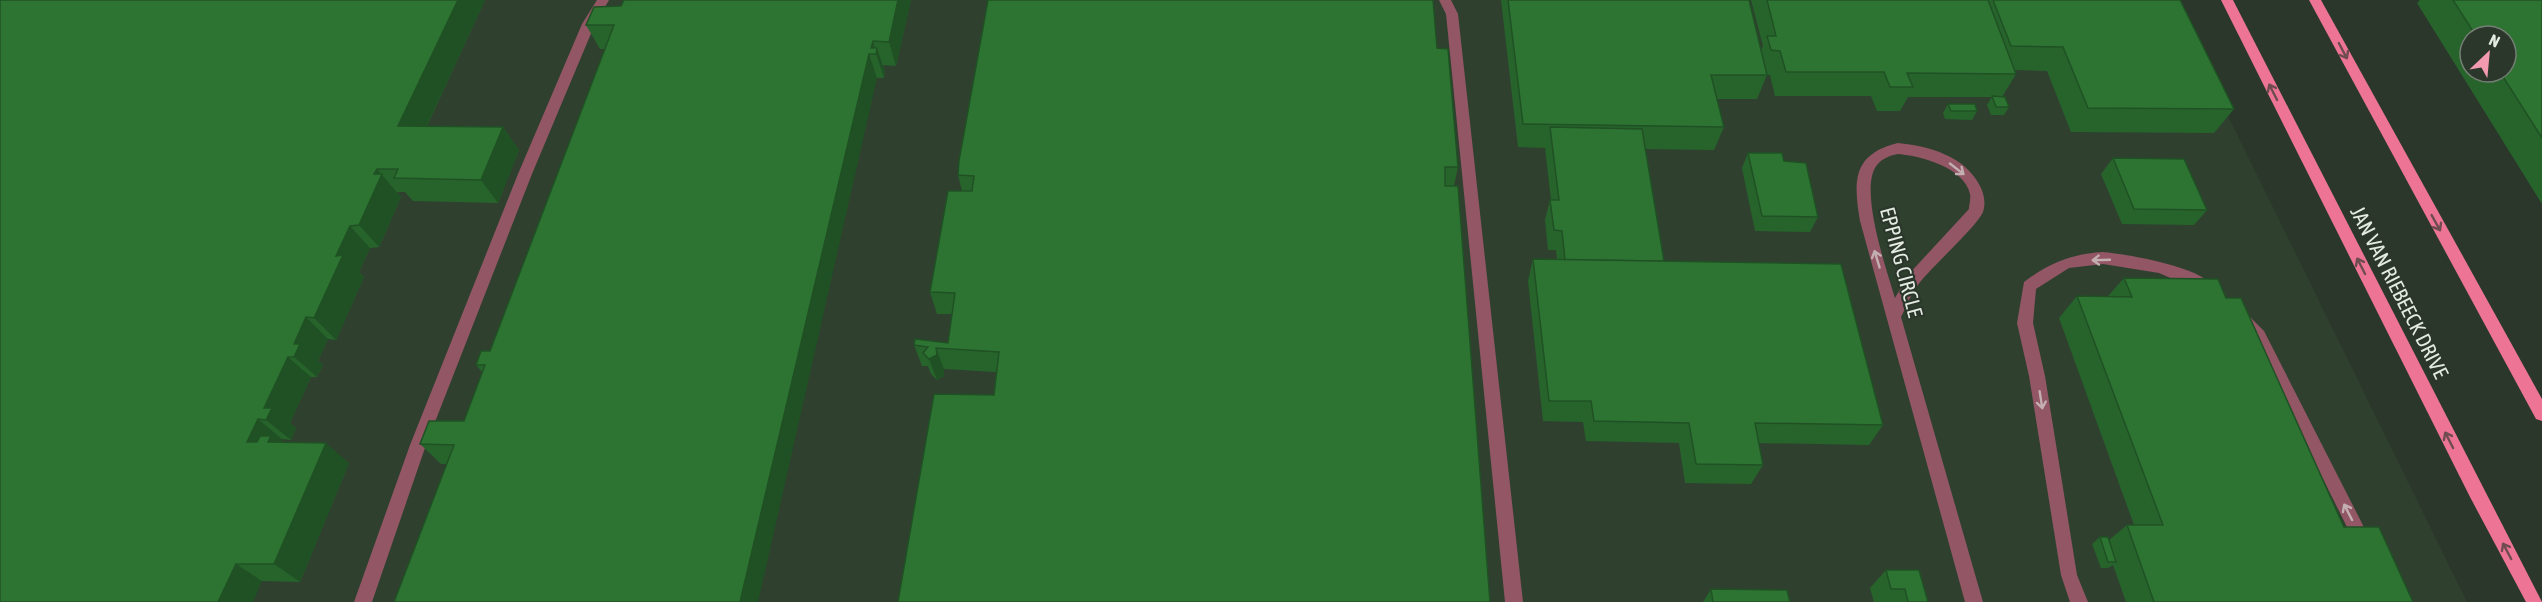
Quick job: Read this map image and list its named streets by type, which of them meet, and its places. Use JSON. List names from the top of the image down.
{
  "streets": {
    "main road": ["JAN VAN RIEBEECK DRIVE"],
    "lane": ["EPPING CIRCLE"]
  },
  "north": "top right"
}
